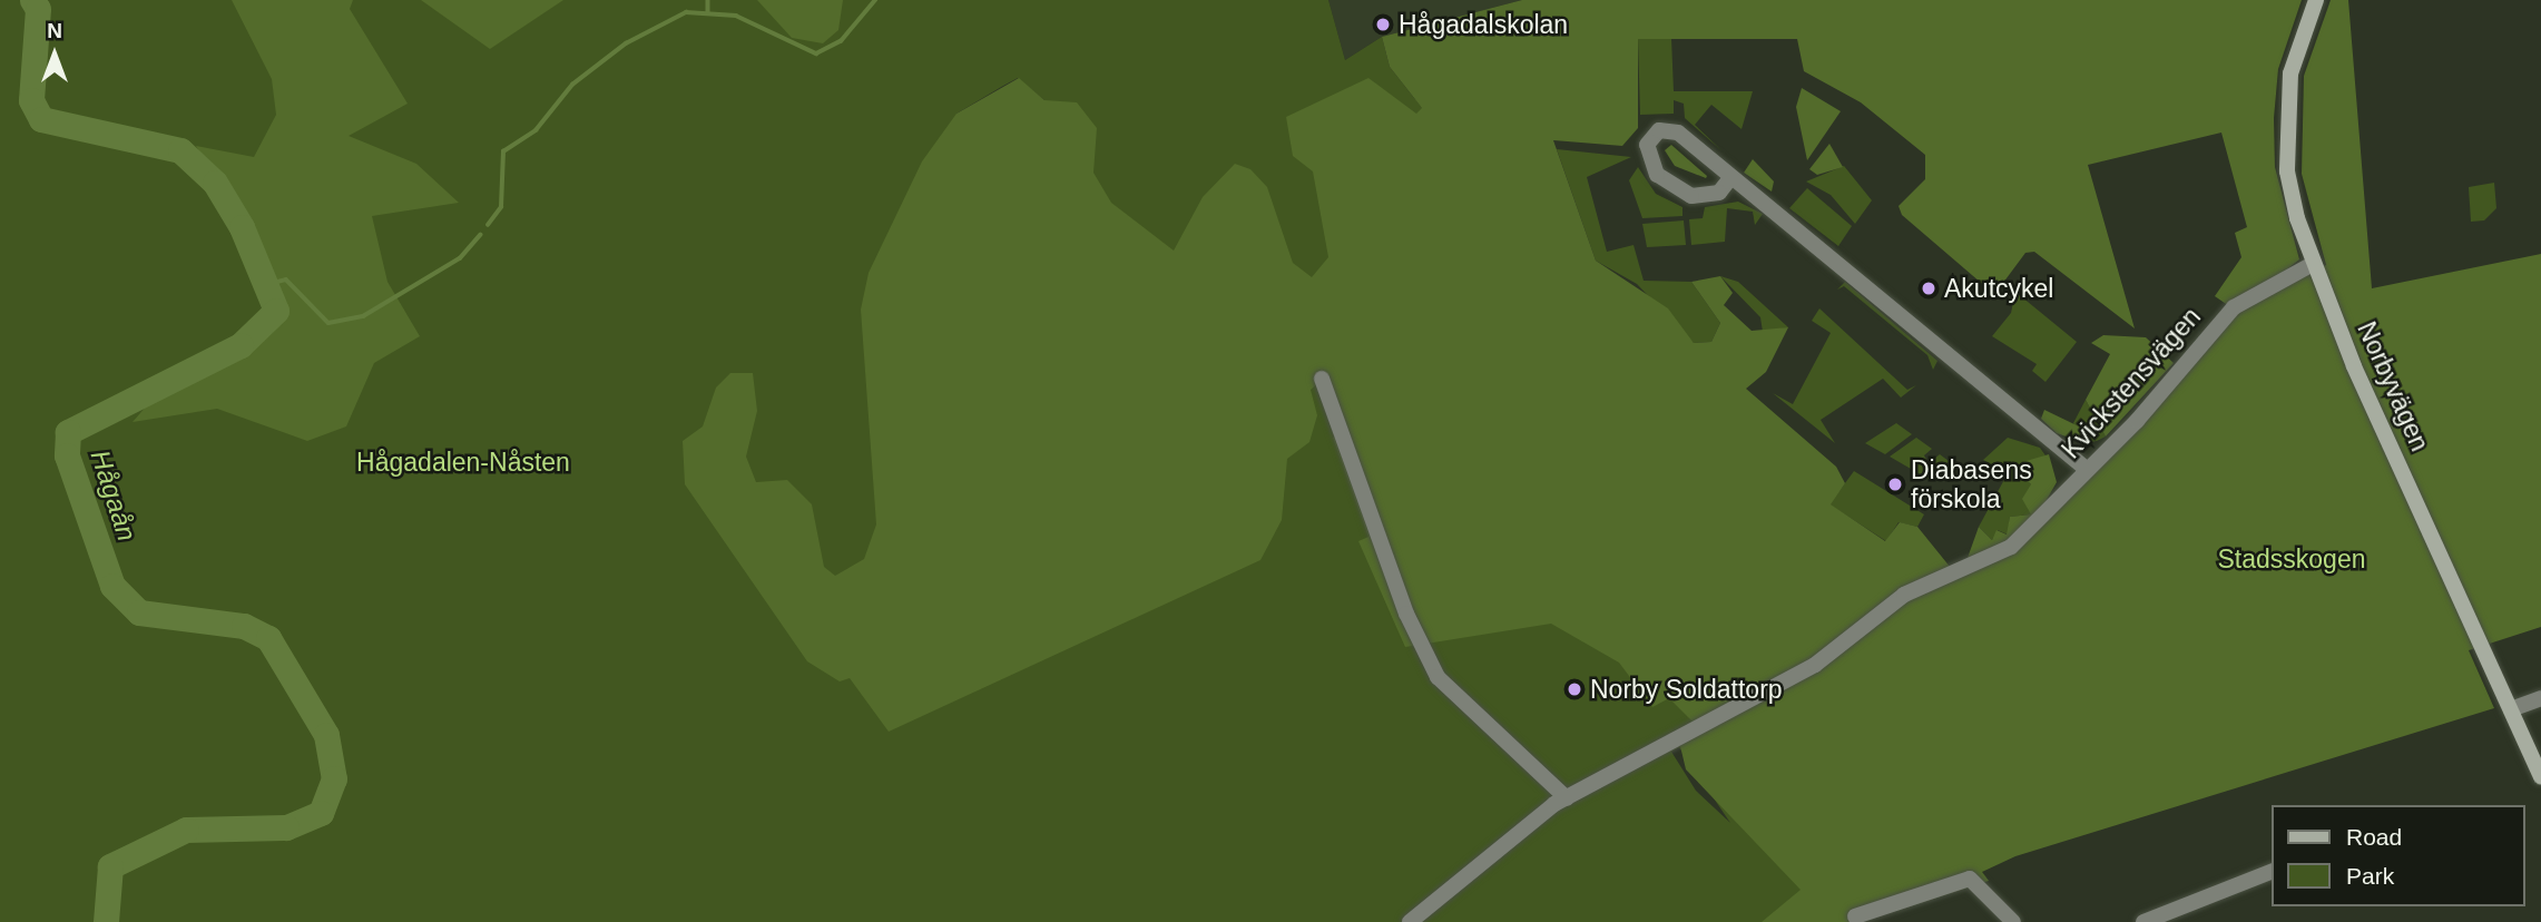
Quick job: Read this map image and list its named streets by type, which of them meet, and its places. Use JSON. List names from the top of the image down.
{
  "streets": {
    "street": ["Kvickstensvägen", "Norbyvägen"]
  },
  "crossings": [
    ["Kvickstensvägen", "Norbyvägen"]
  ],
  "water": ["Hågaån"],
  "parks": ["Hågadalen-Nåsten", "Stadsskogen"],
  "places": [
    "Hågadalskolan",
    "Akutcykel",
    "Diabasens förskola",
    "Norby Soldattorp"
  ],
  "legend": ["Road", "Park"],
  "north": "top"
}
